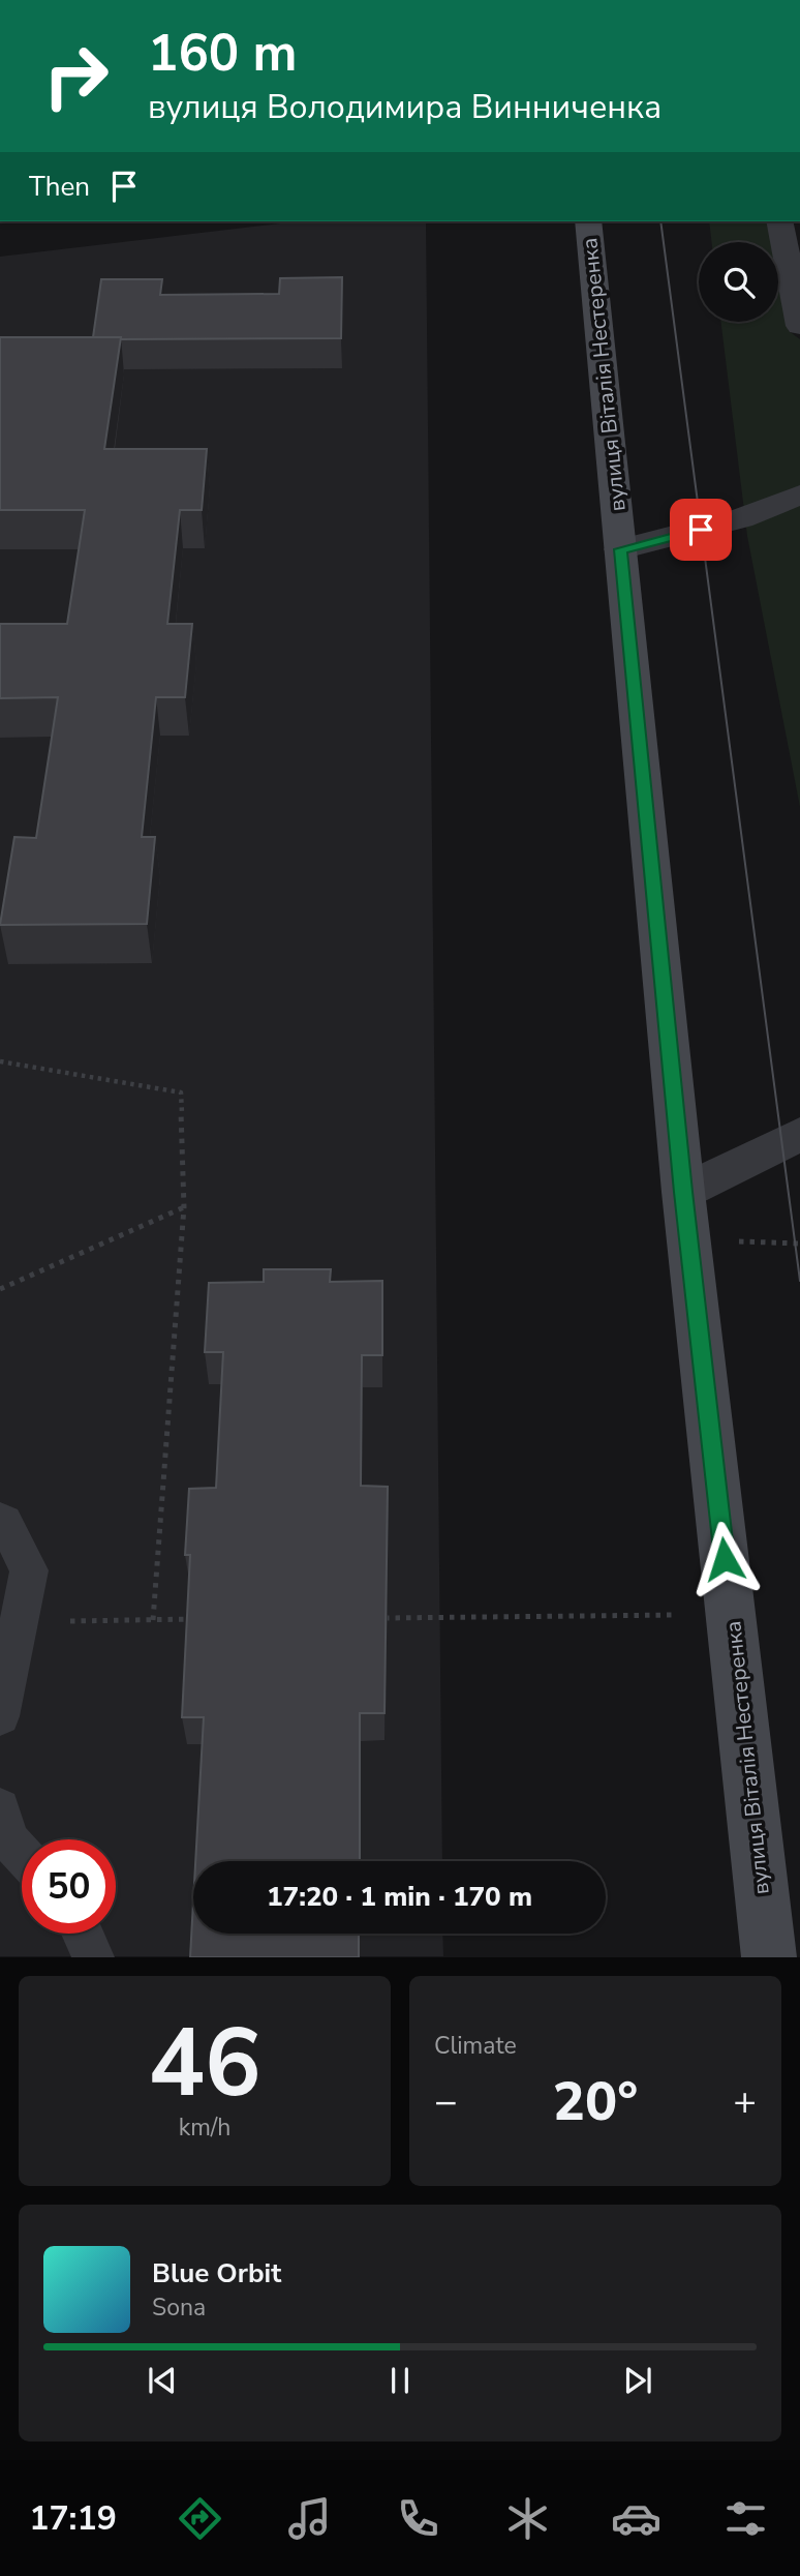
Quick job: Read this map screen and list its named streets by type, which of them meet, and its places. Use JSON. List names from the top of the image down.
{
  "streets": {
    "main road": ["вулиця Віталія Нестеренка"]
  },
  "page": {
    "turn": ["160 m", "вулиця Володимира Винниченка"],
    "then": "Then",
    "limit": "50",
    "trip": "17:20 · 1 min · 170 m",
    "tile": [
      ["46", "km/h"],
      "Climate"
    ],
    "heat": ["−", "20°", "+"],
    "song": ["Blue Orbit", "Sona"],
    "tabs": "17:19"
  }
}
